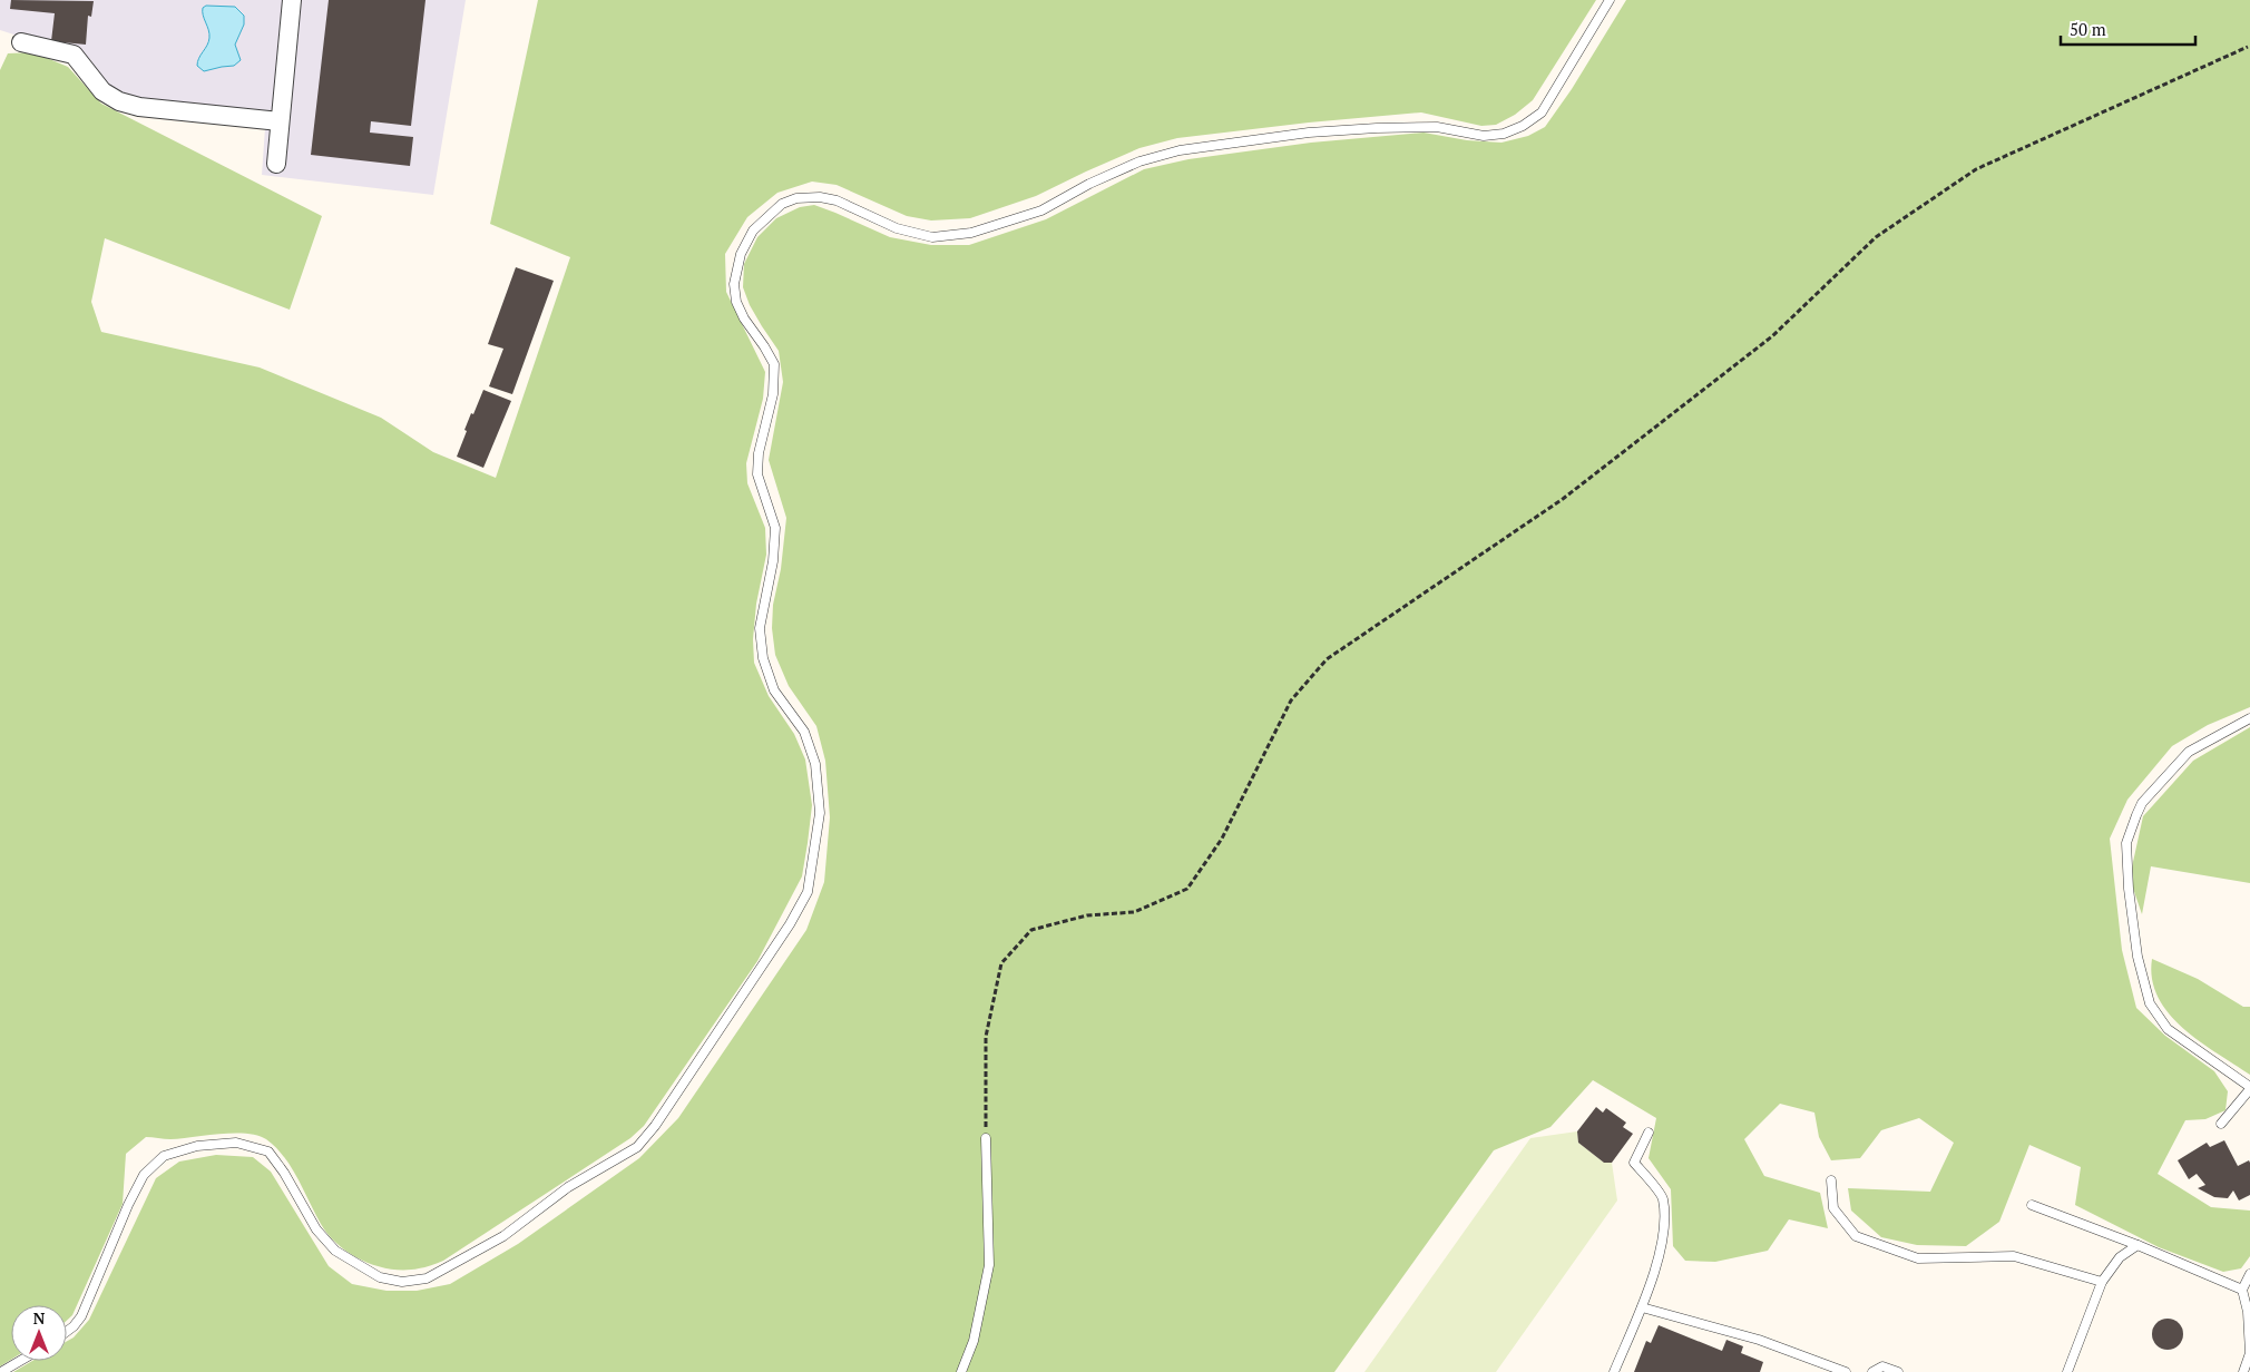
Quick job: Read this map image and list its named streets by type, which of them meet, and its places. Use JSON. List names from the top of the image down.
{
  "scale_bar": "50 m",
  "north": "top"
}
